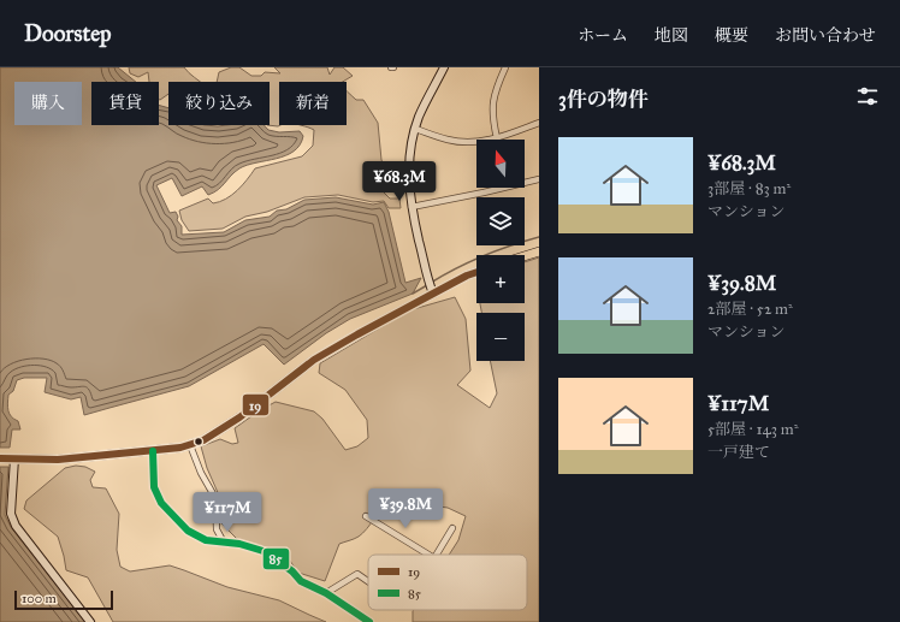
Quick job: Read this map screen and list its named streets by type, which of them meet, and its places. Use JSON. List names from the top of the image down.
{
  "lines": ["transit line 19", "transit line 85"],
  "legend": ["19", "85"],
  "scale_bar": "100 m",
  "north": "top",
  "page": {
    "header": "Doorstep",
    "nav": [
      "ホーム",
      "地図",
      "概要",
      "お問い合わせ"
    ],
    "heading": "3件の物件",
    "chip": [
      "購入",
      "賃貸",
      "絞り込み",
      "新着"
    ],
    "list": [
      {
        "name": "¥68.3M",
        "note": "3部屋 · 83 m² · マンション"
      },
      {
        "name": "¥39.8M",
        "note": "2部屋 · 52 m² · マンション"
      },
      {
        "name": "¥117M",
        "note": "5部屋 · 143 m² · 一戸建て"
      }
    ],
    "map_buttons": ["+", "−"],
    "price": ["¥68.3M", "¥39.8M", "¥117M"],
    "scale": "100 m"
  }
}
